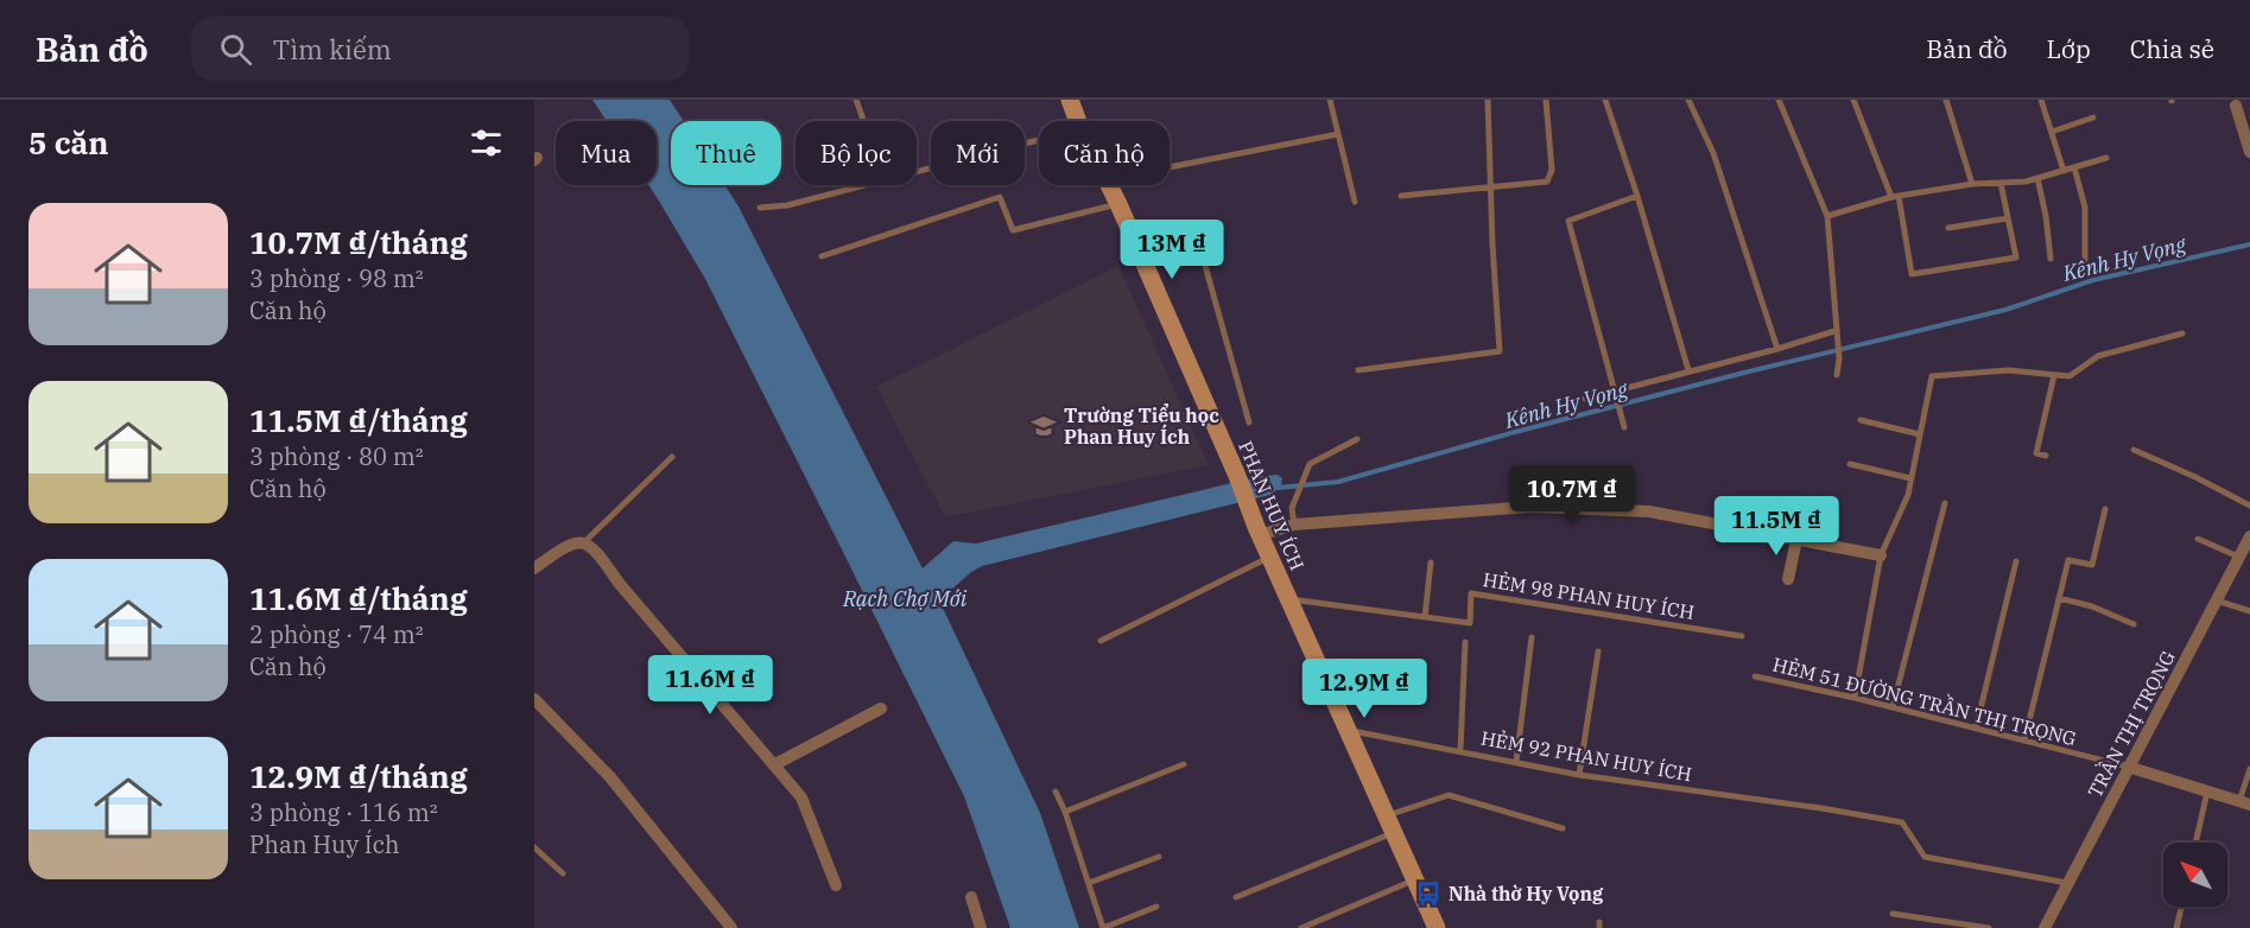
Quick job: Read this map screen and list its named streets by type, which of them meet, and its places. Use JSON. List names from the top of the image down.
{
  "streets": {
    "main road": ["PHAN HUY ÍCH"],
    "street": ["TRẦN THỊ TRỌNG"],
    "lane": ["HẺM 98 PHAN HUY ÍCH", "HẺM 51 ĐƯỜNG TRẦN THỊ TRỌNG", "HẺM 92 PHAN HUY ÍCH"]
  },
  "crossings": [
    ["PHAN HUY ÍCH", "HẺM 98 PHAN HUY ÍCH"],
    ["PHAN HUY ÍCH", "HẺM 92 PHAN HUY ÍCH"],
    ["HẺM 51 ĐƯỜNG TRẦN THỊ TRỌNG", "TRẦN THỊ TRỌNG"],
    ["TRẦN THỊ TRỌNG", "HẺM 92 PHAN HUY ÍCH"]
  ],
  "water": ["Kênh Hy Vọng", "Rạch Chợ Mới"],
  "places": {
    "school or university": ["Trường Tiểu học Phan Huy Ích"],
    "bus stop": ["Nhà thờ Hy Vọng"]
  },
  "north": "top left",
  "page": {
    "header": "Bản đồ",
    "search": "Tìm kiếm",
    "nav": ["Bản đồ", "Lớp", "Chia sẻ"],
    "heading": "5 căn",
    "chip": [
      "Mua",
      "Thuê",
      "Bộ lọc",
      "Mới",
      "Căn hộ"
    ],
    "list": [
      {
        "name": "10.7M ₫/tháng",
        "note": "3 phòng · 98 m² · Căn hộ"
      },
      {
        "name": "11.5M ₫/tháng",
        "note": "3 phòng · 80 m² · Căn hộ"
      },
      {
        "name": "11.6M ₫/tháng",
        "note": "2 phòng · 74 m² · Căn hộ"
      },
      {
        "name": "12.9M ₫/tháng",
        "note": "3 phòng · 116 m² · Phan Huy Ích"
      }
    ],
    "price": [
      "13M ₫",
      "10.7M ₫",
      "11.5M ₫",
      "11.6M ₫",
      "12.9M ₫"
    ]
  }
}
